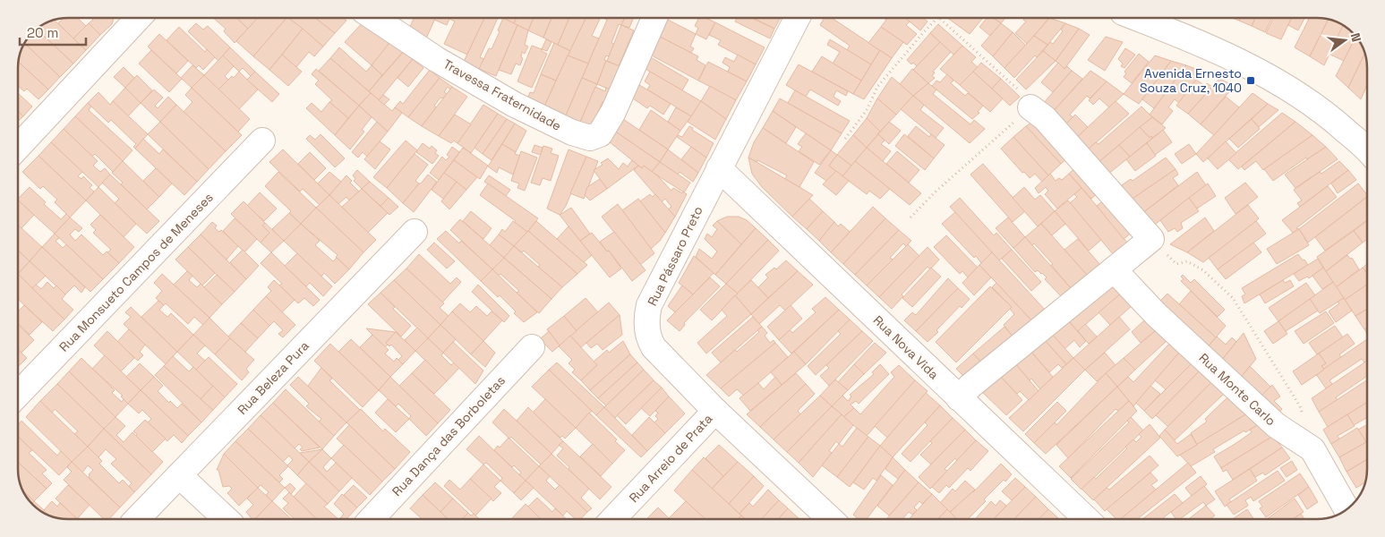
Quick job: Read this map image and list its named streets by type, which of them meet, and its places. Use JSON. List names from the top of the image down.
{
  "streets": {
    "street": [
      "Travessa Fraternidade",
      "Rua Pássaro Preto",
      "Rua Monsueto Campos de Meneses",
      "Rua Nova Vida",
      "Rua Beleza Pura",
      "Rua Monte Carlo",
      "Rua Dança das Borboletas",
      "Rua Arreio de Prata"
    ]
  },
  "crossings": [
    ["Rua Pássaro Preto", "Rua Nova Vida"],
    ["Rua Pássaro Preto", "Rua Arreio de Prata"]
  ],
  "places": {
    "transit": ["Avenida Ernesto Souza Cruz, 1040"]
  },
  "scale_bar": "20 m",
  "north": "right"
}
